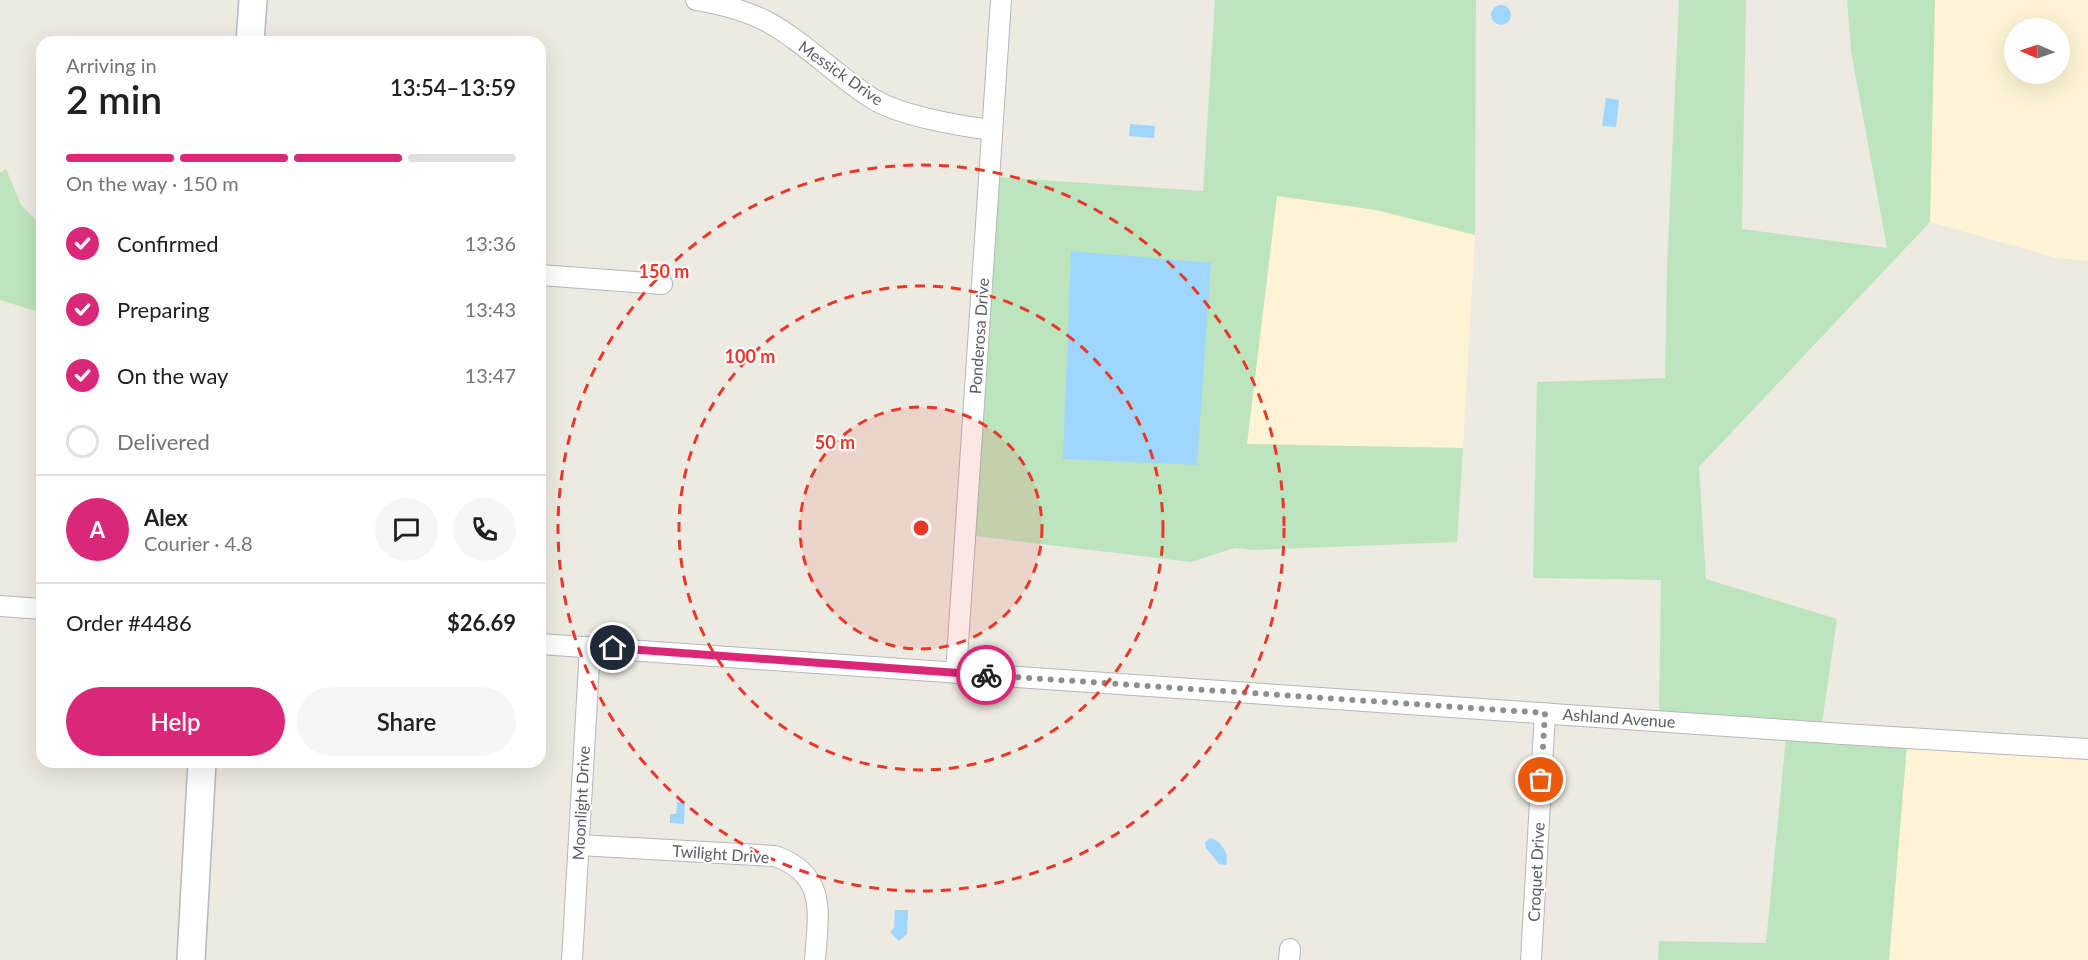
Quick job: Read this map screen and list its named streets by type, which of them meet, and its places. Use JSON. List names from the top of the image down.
{
  "streets": {
    "street": [
      "Messick Drive",
      "Ponderosa Drive",
      "Ashland Avenue",
      "Moonlight Drive",
      "Twilight Drive",
      "Croquet Drive"
    ]
  },
  "crossings": [
    ["Messick Drive", "Ponderosa Drive"],
    ["Ponderosa Drive", "Ashland Avenue"],
    ["Ashland Avenue", "Moonlight Drive"],
    ["Ashland Avenue", "Croquet Drive"],
    ["Moonlight Drive", "Twilight Drive"]
  ],
  "north": "left",
  "page": {
    "heading": ["2 min", "Arriving in", "13:54–13:59"],
    "panel": [
      "Alex",
      "Courier · 4.8",
      "Order #4486",
      "$26.69"
    ],
    "bar": "On the way · 150 m",
    "list": [
      ["Confirmed", "13:36"],
      ["Preparing", "13:43"],
      ["On the way", "13:47"],
      "Delivered"
    ],
    "round": "A",
    "buttons": ["Help", "Share"]
  },
  "rings": ["150 m", "100 m", "50 m"]
}
